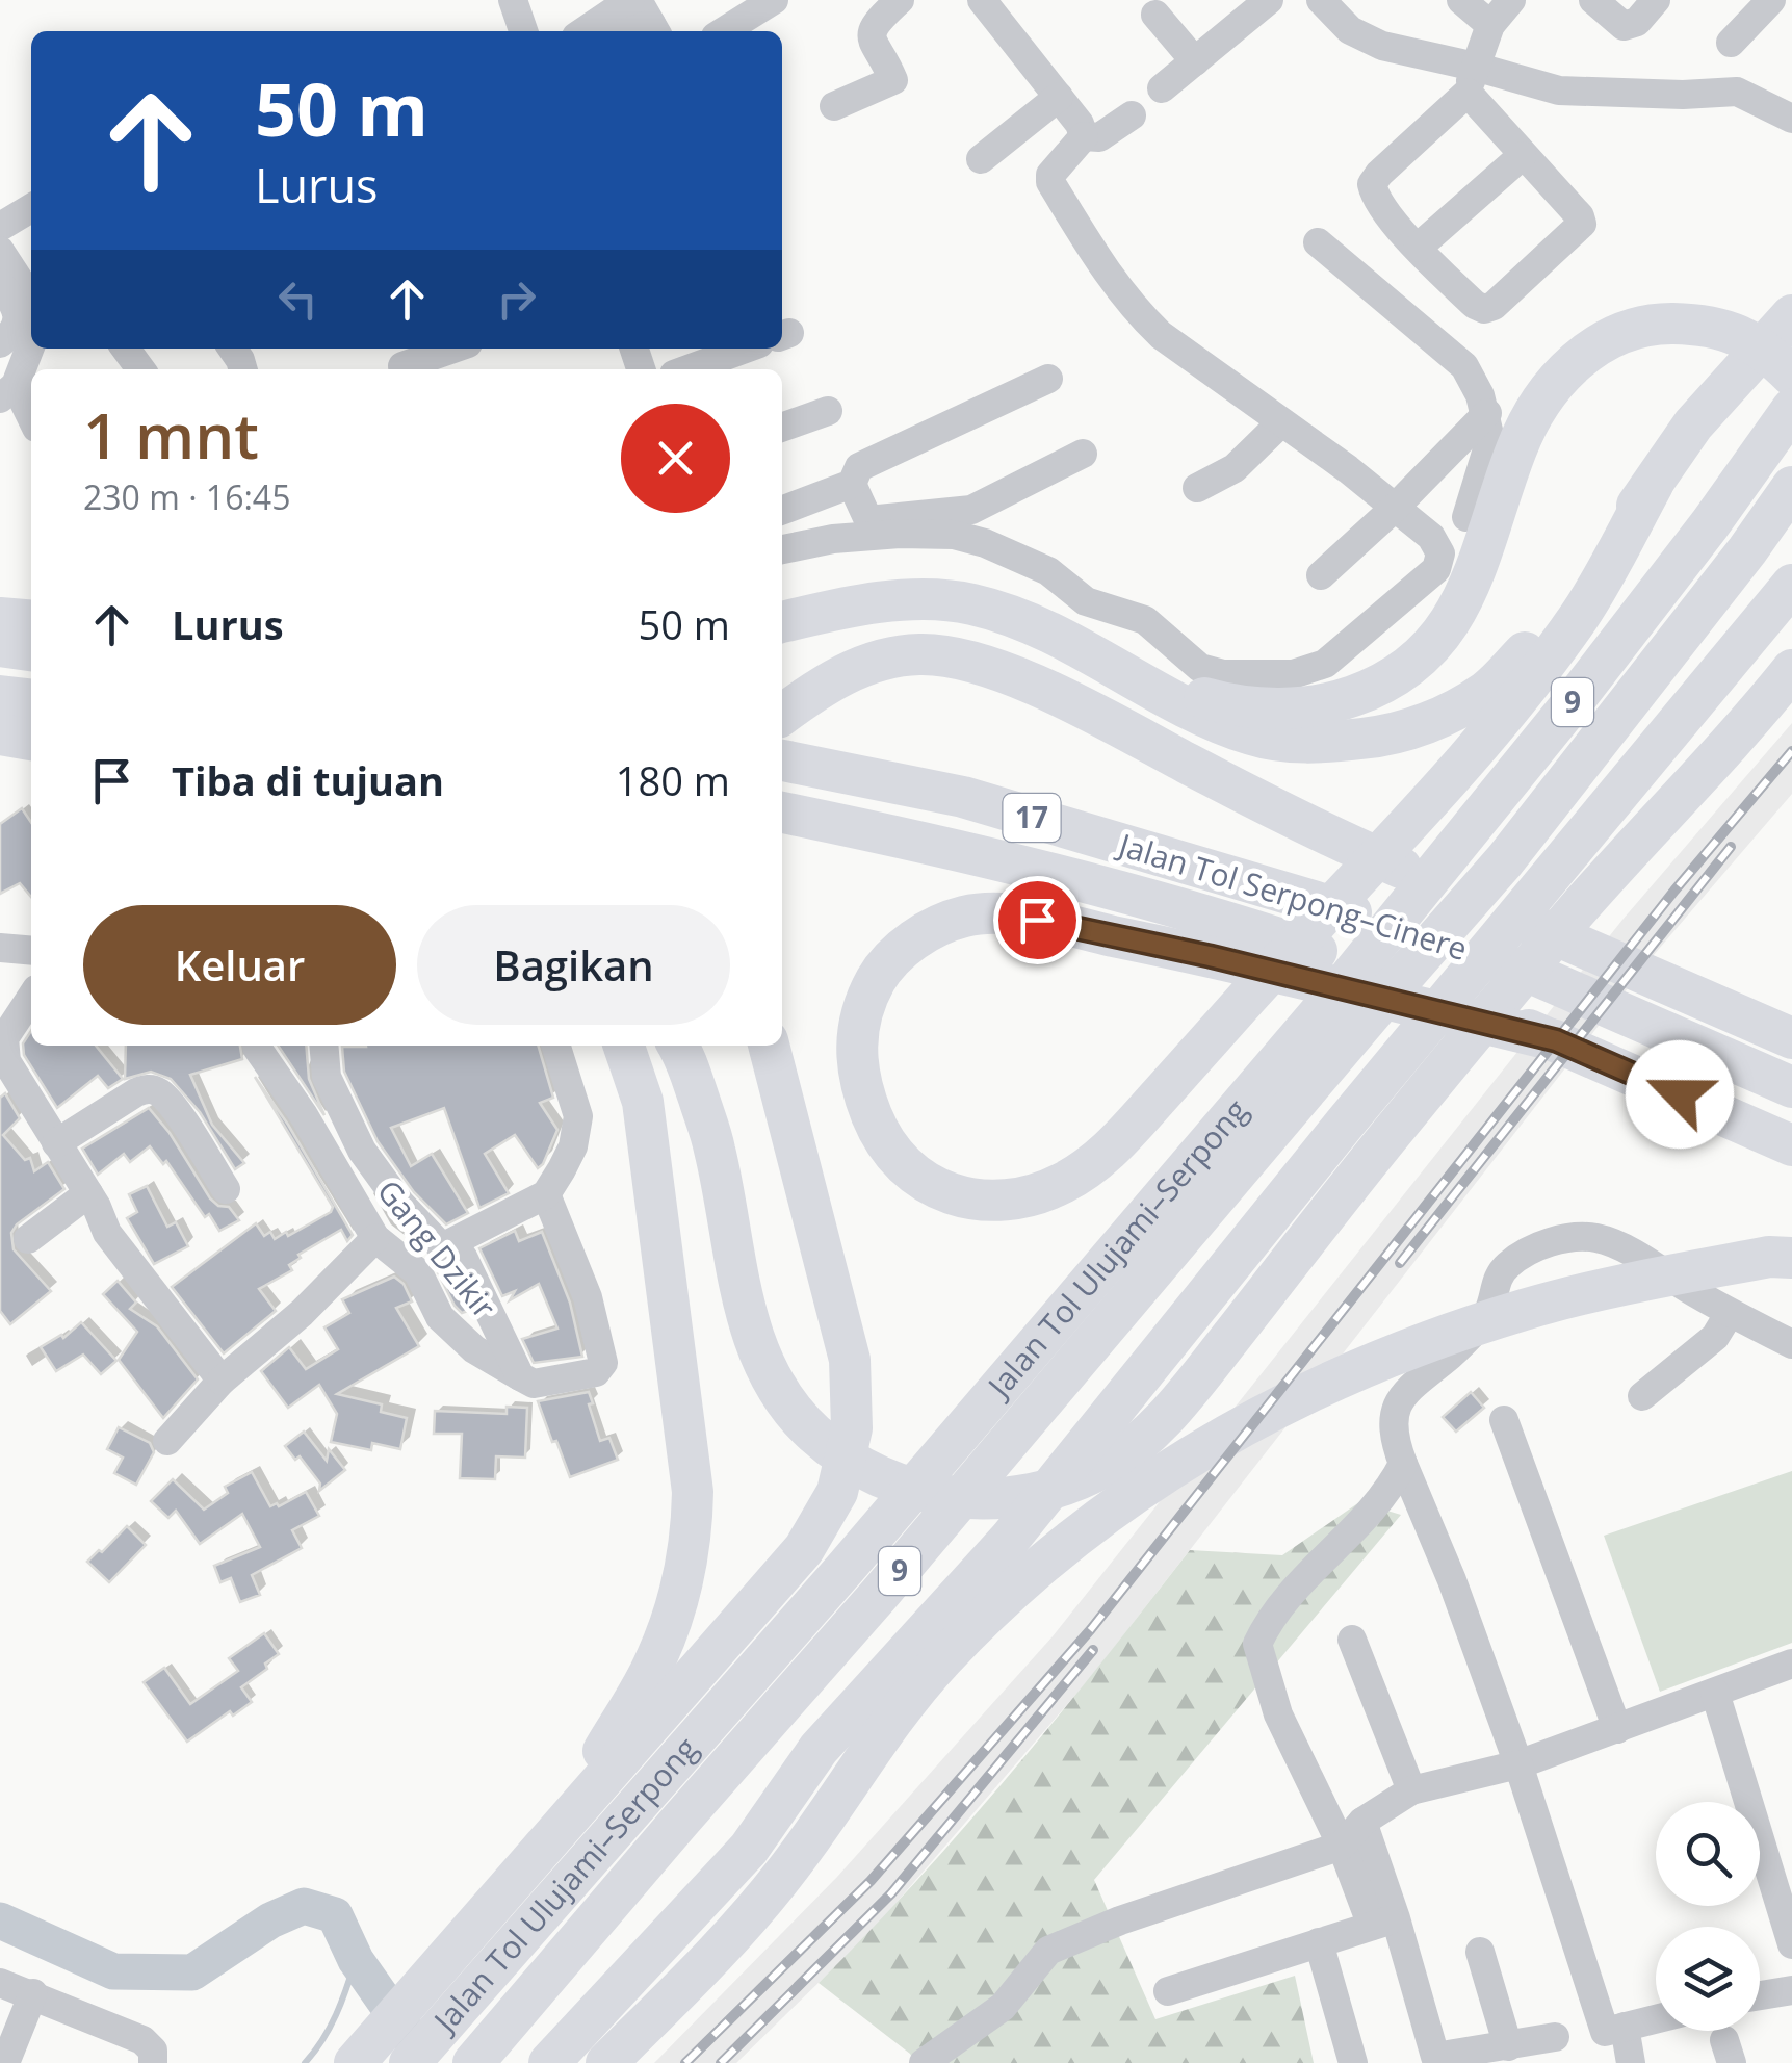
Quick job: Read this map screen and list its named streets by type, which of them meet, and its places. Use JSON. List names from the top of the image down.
{
  "streets": {
    "highway": [
      "9",
      "17",
      "Jalan Tol Serpong–Cinere",
      "Jalan Tol Ulujami–Serpong"
    ],
    "street": ["Gang Dzikir"]
  },
  "page": {
    "turn": ["50 m", "Lurus"],
    "heading": ["1 mnt", "230 m · 16:45"],
    "list": [
      {
        "name": "Lurus",
        "value": "50 m"
      },
      {
        "name": "Tiba di tujuan",
        "value": "180 m"
      }
    ],
    "buttons": ["Keluar", "Bagikan"]
  }
}
